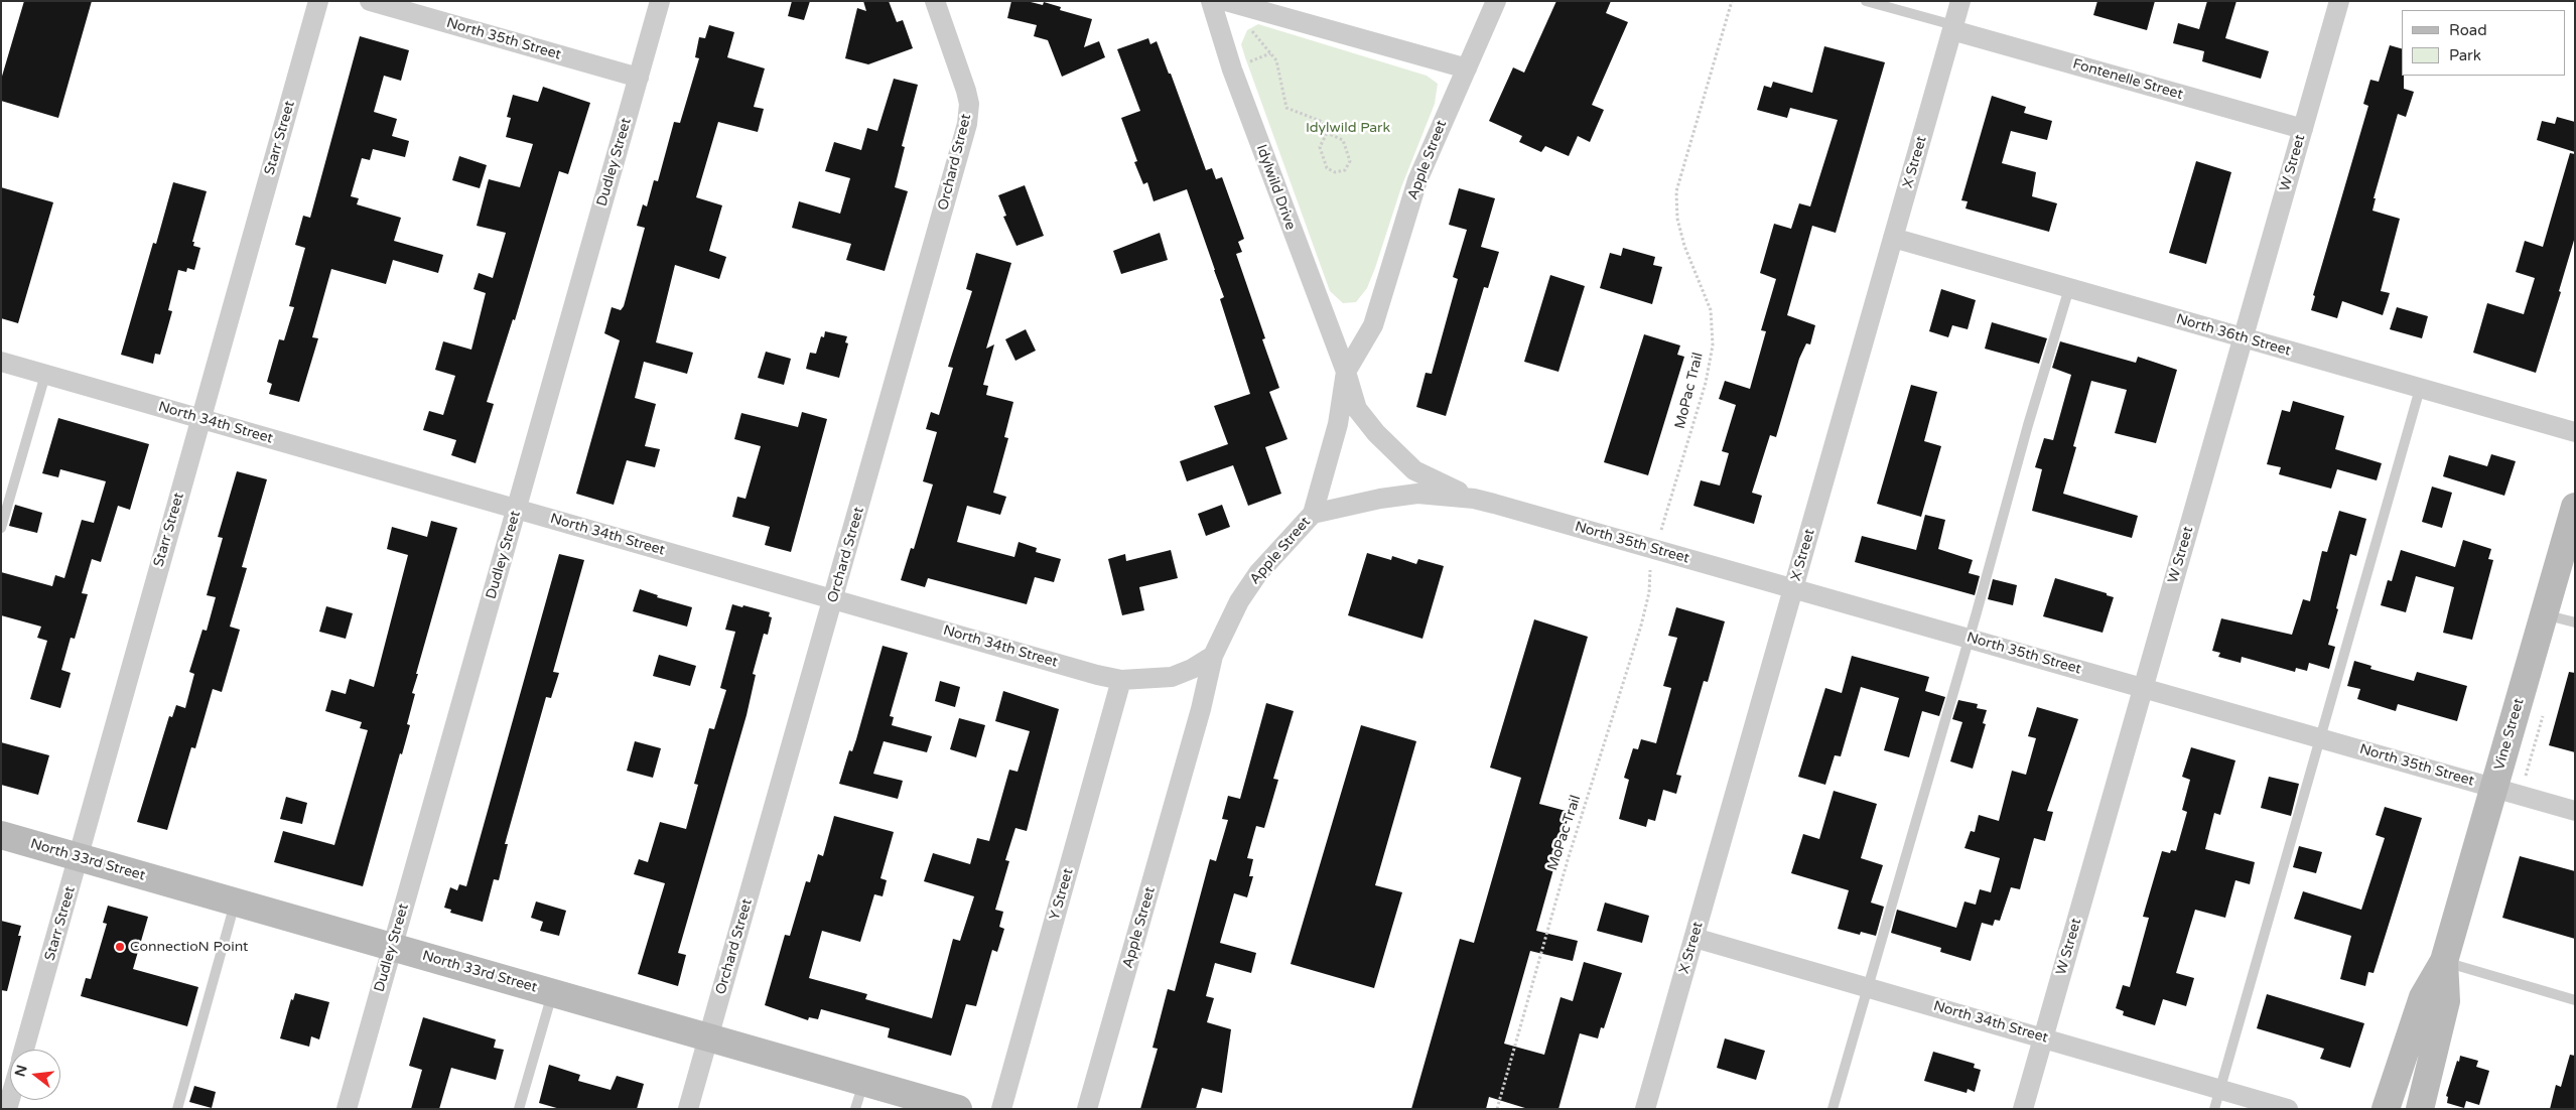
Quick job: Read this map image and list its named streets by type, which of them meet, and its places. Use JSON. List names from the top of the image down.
{
  "streets": {
    "main road": ["Vine Street", "North 33rd Street"],
    "street": [
      "North 35th Street",
      "Fontenelle Street",
      "Starr Street",
      "Apple Street",
      "Dudley Street",
      "Orchard Street",
      "X Street",
      "W Street",
      "Idylwild Drive",
      "North 36th Street",
      "North 34th Street",
      "Y Street"
    ],
    "path": ["MoPac Trail"]
  },
  "crossings": [
    ["North 35th Street", "Apple Street"],
    ["North 35th Street", "Dudley Street"],
    ["North 35th Street", "X Street"],
    ["North 35th Street", "W Street"],
    ["North 35th Street", "Idylwild Drive"],
    ["North 35th Street", "Vine Street"],
    ["Fontenelle Street", "X Street"],
    ["Fontenelle Street", "W Street"],
    ["Starr Street", "North 34th Street"],
    ["Starr Street", "North 33rd Street"],
    ["Apple Street", "Idylwild Drive"],
    ["Apple Street", "North 34th Street"],
    ["Dudley Street", "North 34th Street"],
    ["Dudley Street", "North 33rd Street"],
    ["Orchard Street", "North 34th Street"],
    ["Orchard Street", "North 33rd Street"],
    ["X Street", "North 36th Street"],
    ["X Street", "North 34th Street"],
    ["W Street", "North 36th Street"],
    ["W Street", "North 34th Street"],
    ["North 34th Street", "Y Street"]
  ],
  "parks": ["Idylwild Park"],
  "places": ["ConnectioN Point"],
  "legend": ["Road", "Park"],
  "north": "left"
}
